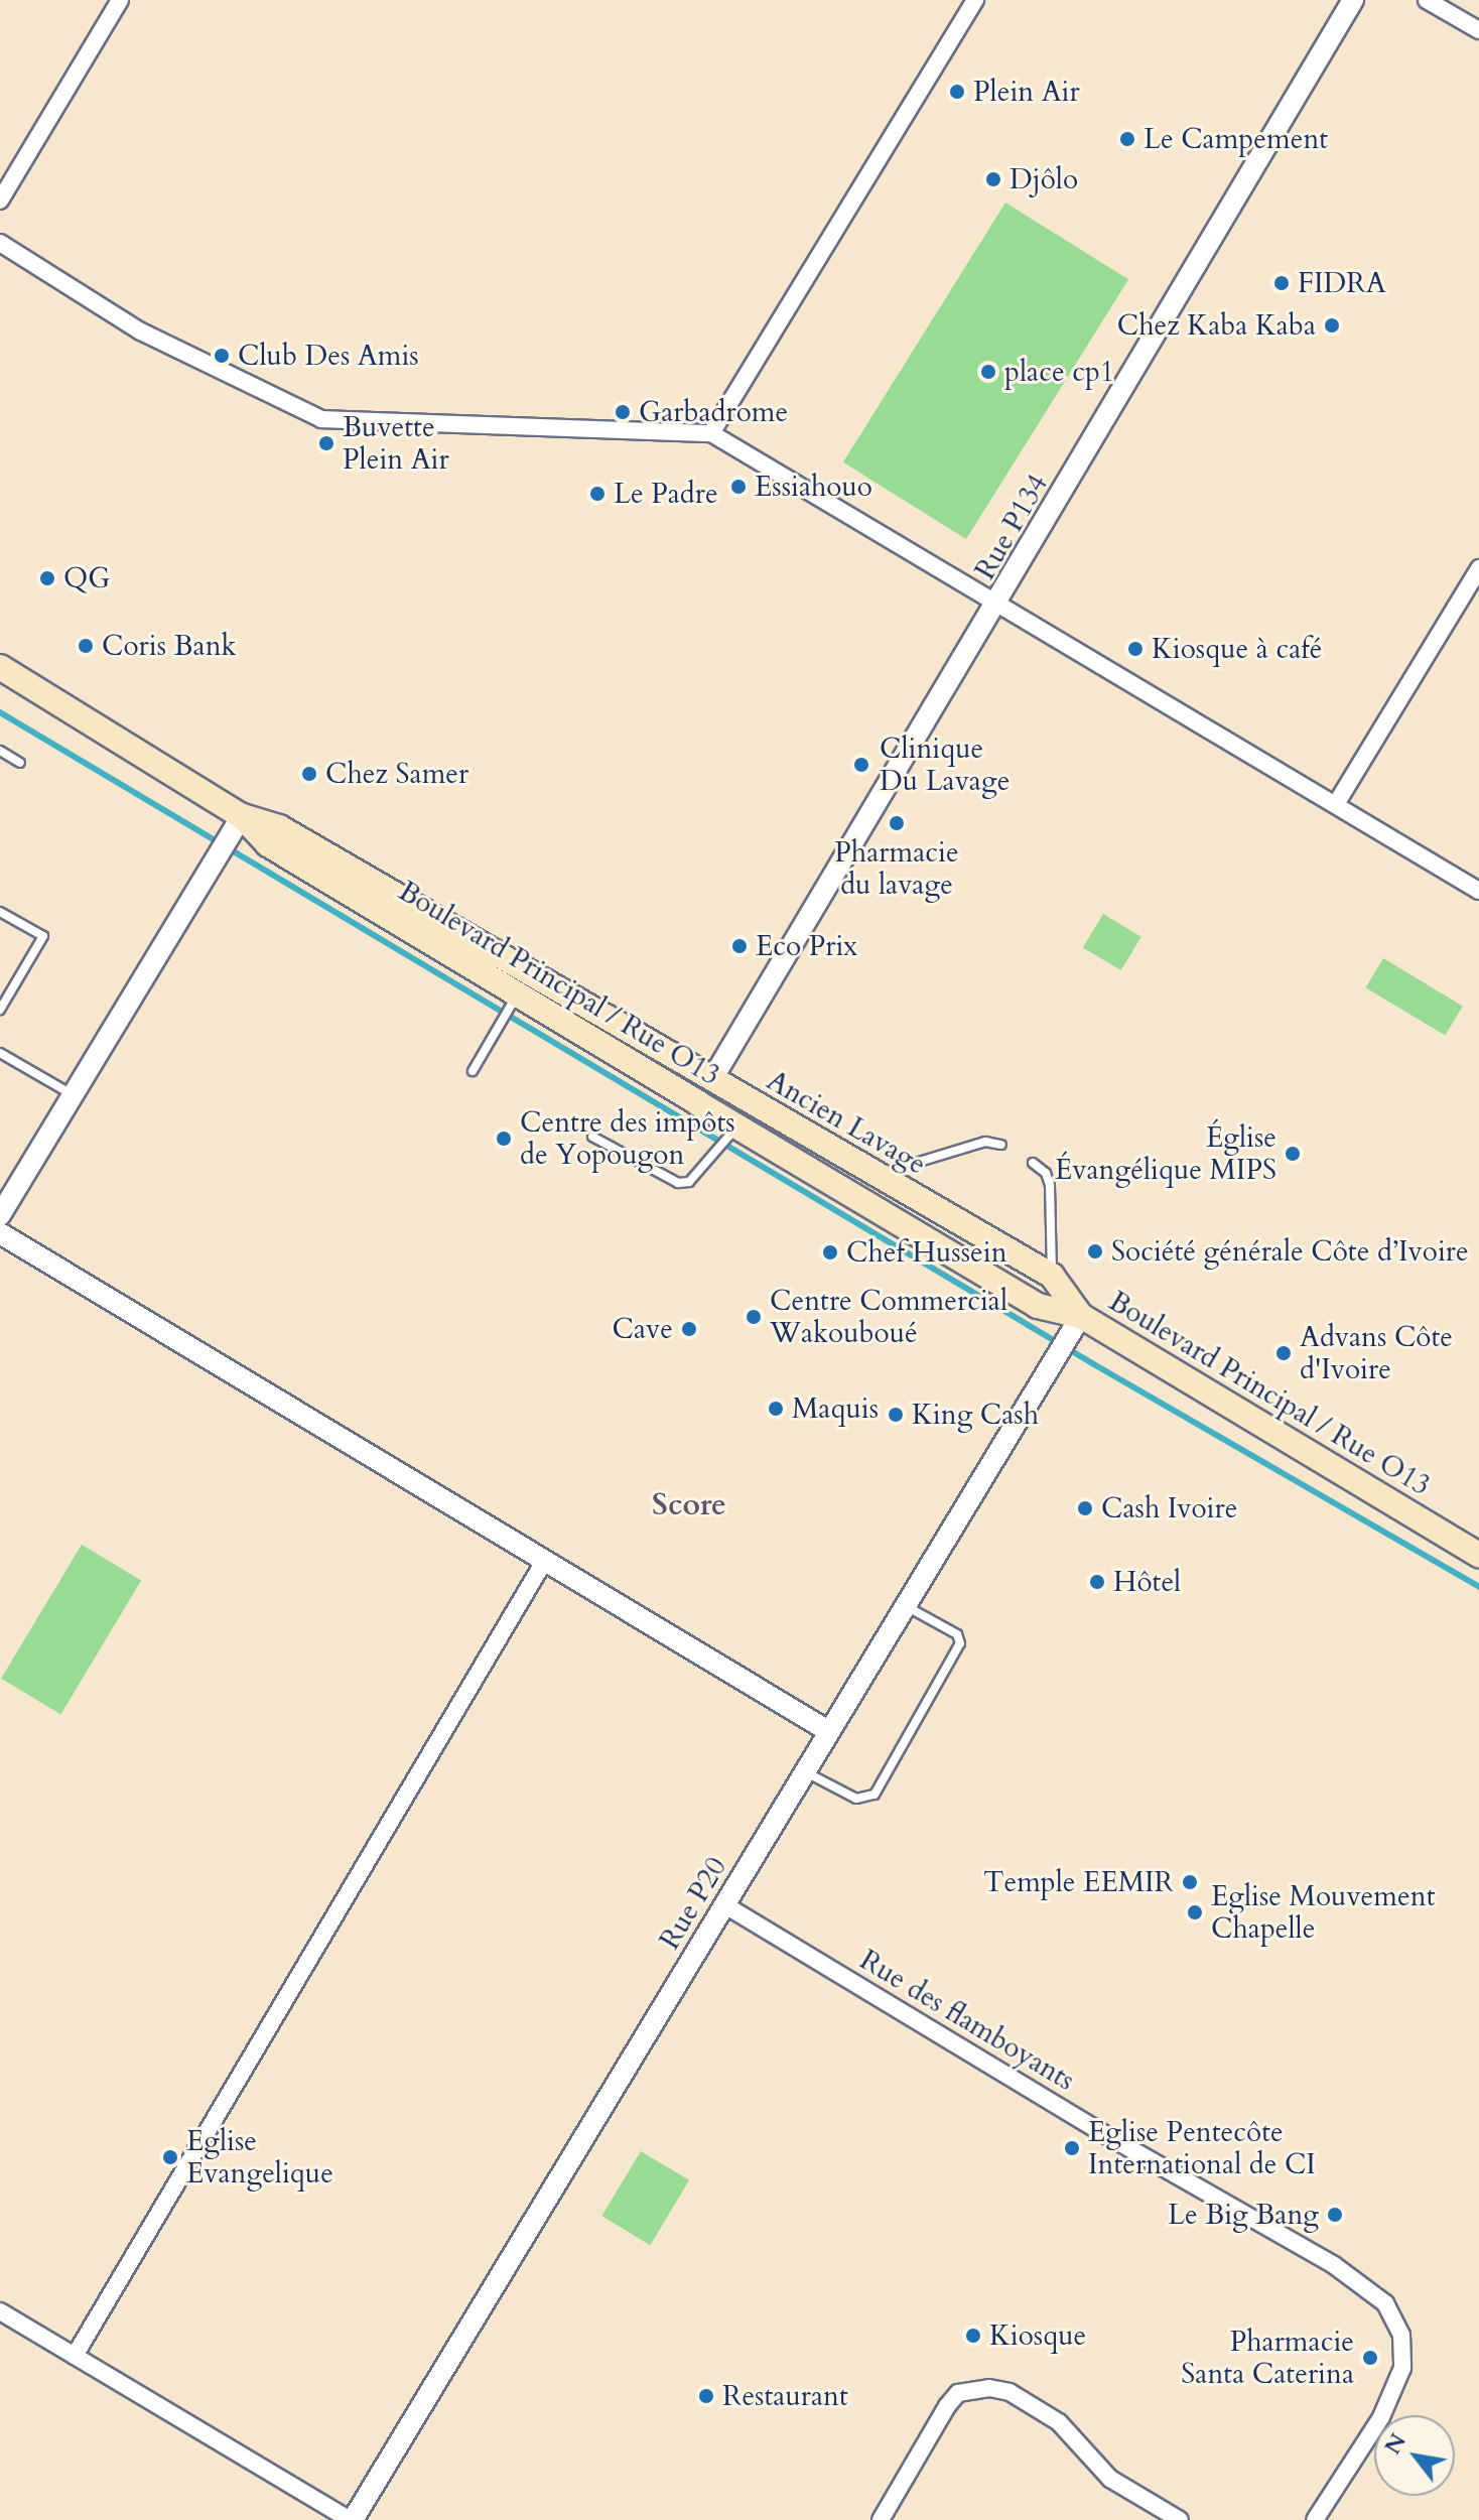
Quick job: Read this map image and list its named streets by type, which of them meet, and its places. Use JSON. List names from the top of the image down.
{
  "streets": {
    "main road": ["Boulevard Principal / Rue O13", "Ancien Lavage"],
    "street": ["Rue P134", "Rue P20", "Rue des flamboyants"]
  },
  "crossings": [
    ["Rue P134", "Ancien Lavage"],
    ["Boulevard Principal / Rue O13", "Ancien Lavage"],
    ["Boulevard Principal / Rue O13", "Rue P20"],
    ["Ancien Lavage", "Rue P20"],
    ["Rue P20", "Rue des flamboyants"]
  ],
  "districts": ["Score"],
  "places": [
    "Plein Air",
    "Le Campement",
    "Djôlo",
    "FIDRA",
    "Chez Kaba Kaba",
    "Club Des Amis",
    "place cp1",
    "Garbadrome",
    "Buvette Plein Air",
    "Essiahouo",
    "Le Padre",
    "QG",
    "Coris Bank",
    "Kiosque à café",
    "Clinique Du Lavage",
    "Chez Samer",
    "Pharmacie du lavage",
    "Eco Prix",
    "Centre des impôts de Yopougon",
    "Église Évangélique MIPS",
    "Société générale Côte d’Ivoire",
    "Chef Hussein",
    "Centre Commercial Wakouboué",
    "Cave",
    "Advans Côte d'Ivoire",
    "Maquis",
    "King Cash",
    "Cash Ivoire",
    "Hôtel",
    "Temple EEMIR",
    "Eglise Mouvement Chapelle",
    "Eglise Pentecôte International de CI",
    "Eglise Evangelique",
    "Le Big Bang",
    "Kiosque",
    "Pharmacie Santa Caterina",
    "Restaurant"
  ],
  "north": "top left"
}
